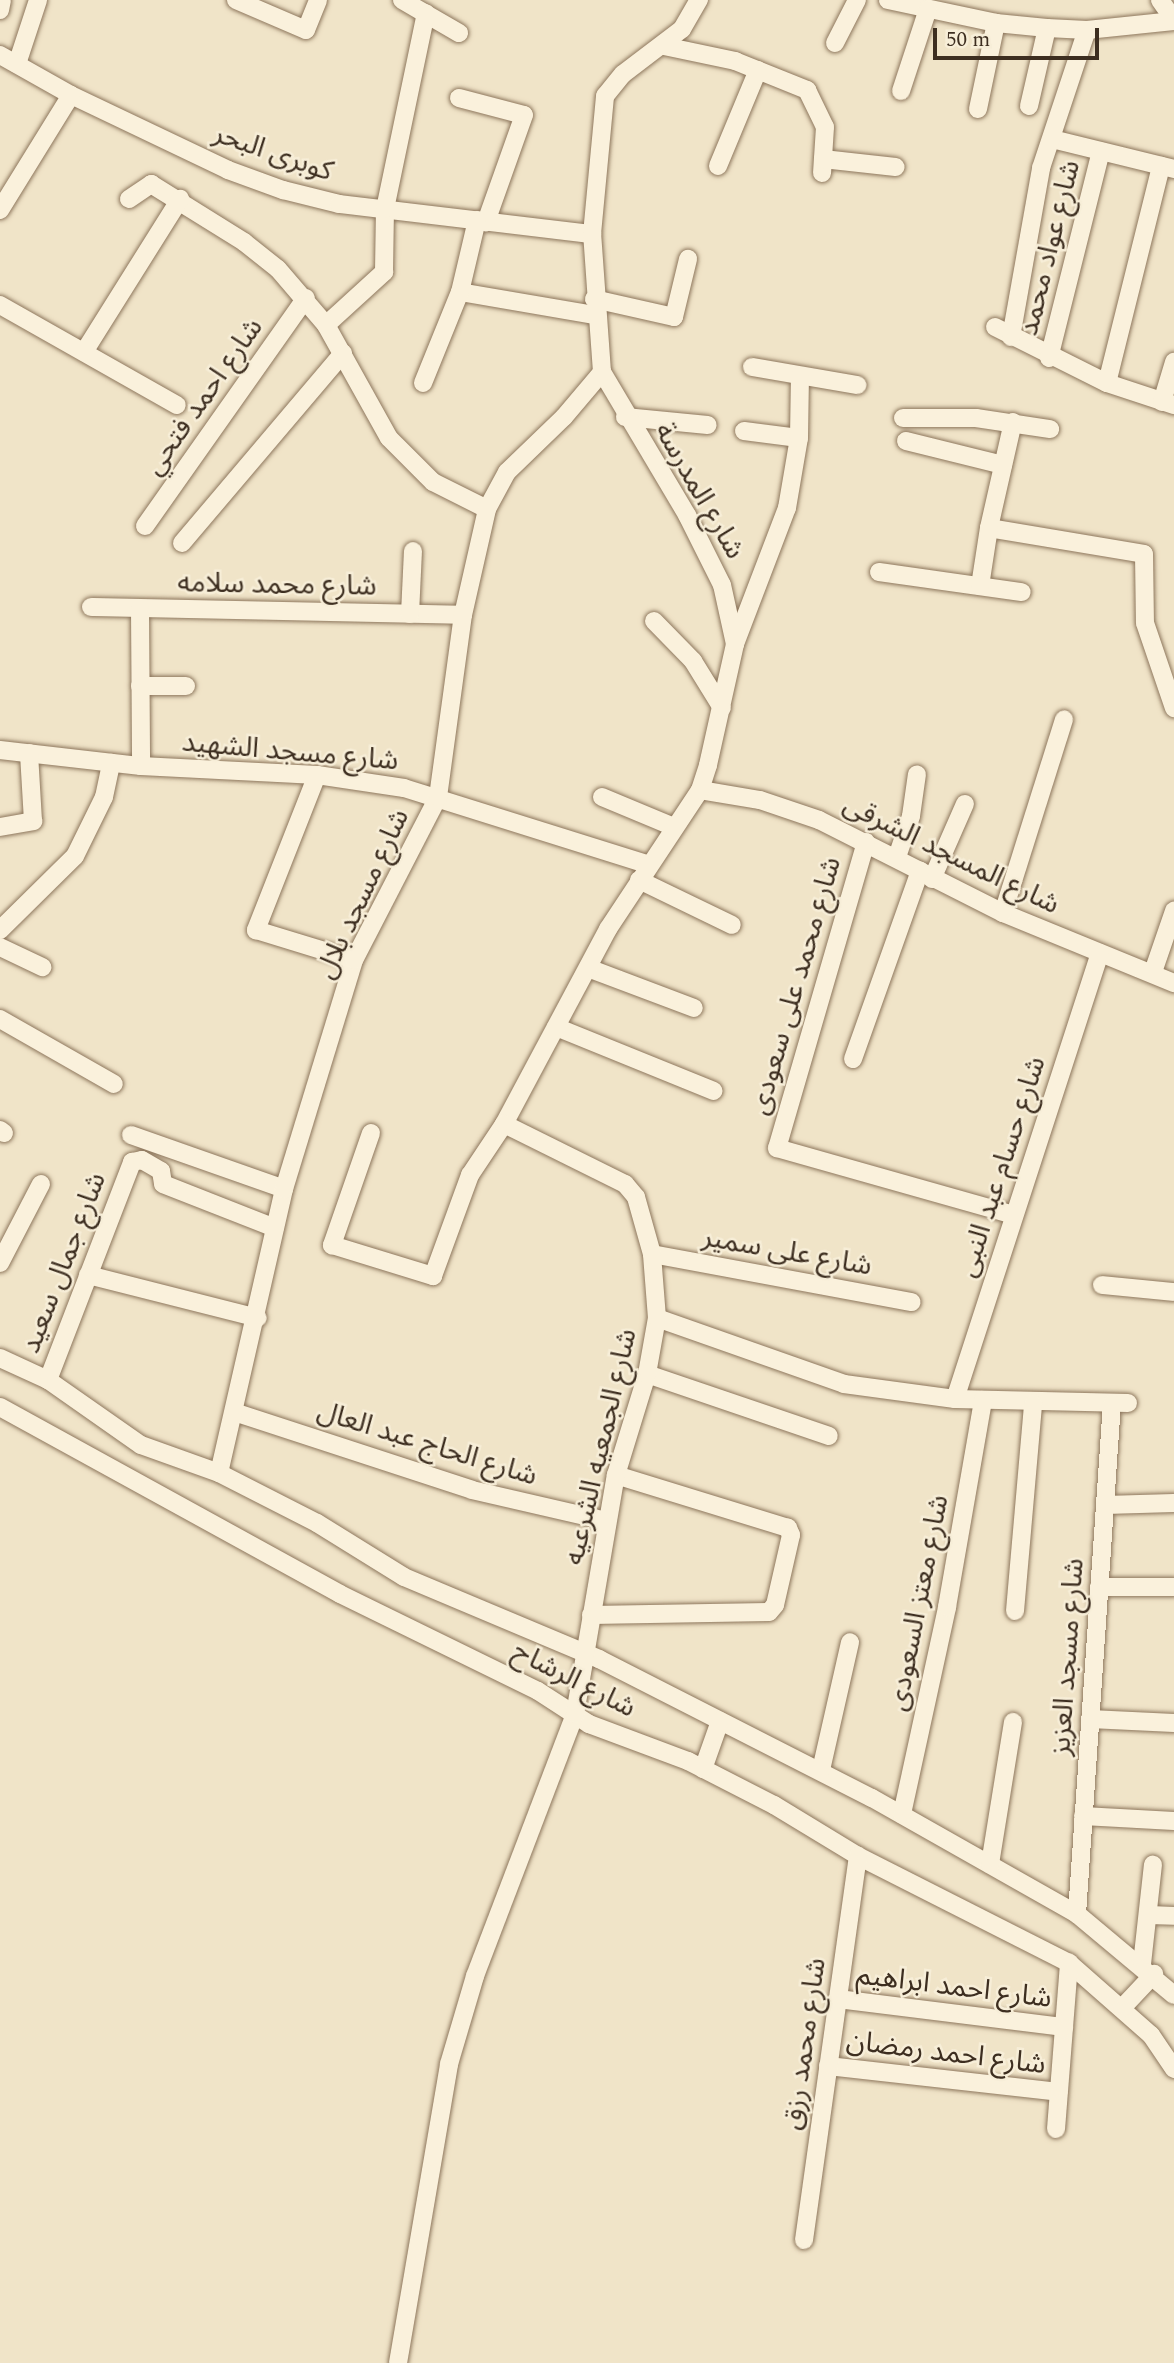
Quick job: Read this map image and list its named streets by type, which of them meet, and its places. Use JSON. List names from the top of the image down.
{
  "streets": {
    "street": [
      "كوبرى البحر",
      "شارع عواد محمد",
      "شارع احمد فتحي",
      "شارع المدرسة",
      "شارع محمد سلامه",
      "شارع مسجد الشهيد",
      "شارع المسجد الشرقى",
      "شارع مسجد بلال",
      "شارع محمد على سعودى",
      "شارع حسام عبد النبى",
      "شارع على سمير",
      "شارع جمال سعيد",
      "شارع الحاج عبد العال",
      "شارع الجمعيه الشرعيه",
      "شارع معتز السعودى",
      "شارع مسجد العزيز",
      "شارع الرشاح",
      "شارع احمد ابراهيم",
      "شارع محمد رزق",
      "شارع احمد رمضان"
    ]
  },
  "crossings": [
    ["كوبرى البحر", "شارع المدرسة"],
    ["شارع المدرسة", "شارع مسجد الشهيد"],
    ["شارع المدرسة", "شارع المسجد الشرقى"],
    ["شارع المدرسة", "شارع مسجد بلال"],
    ["شارع المدرسة", "شارع الجمعيه الشرعيه"],
    ["شارع محمد سلامه", "شارع مسجد بلال"],
    ["شارع مسجد الشهيد", "شارع مسجد بلال"],
    ["شارع المسجد الشرقى", "شارع محمد على سعودى"],
    ["شارع المسجد الشرقى", "شارع حسام عبد النبى"],
    ["شارع مسجد بلال", "شارع جمال سعيد"],
    ["شارع مسجد بلال", "شارع الحاج عبد العال"],
    ["شارع مسجد بلال", "شارع الرشاح"],
    ["شارع محمد على سعودى", "شارع حسام عبد النبى"],
    ["شارع على سمير", "شارع الجمعيه الشرعيه"],
    ["شارع جمال سعيد", "شارع الرشاح"],
    ["شارع الحاج عبد العال", "شارع الجمعيه الشرعيه"],
    ["شارع الجمعيه الشرعيه", "شارع الرشاح"],
    ["شارع معتز السعودى", "شارع الرشاح"],
    ["شارع مسجد العزيز", "شارع الرشاح"],
    ["شارع الرشاح", "شارع محمد رزق"],
    ["شارع احمد ابراهيم", "شارع محمد رزق"],
    ["شارع محمد رزق", "شارع احمد رمضان"]
  ],
  "scale_bar": "50 m"
}
